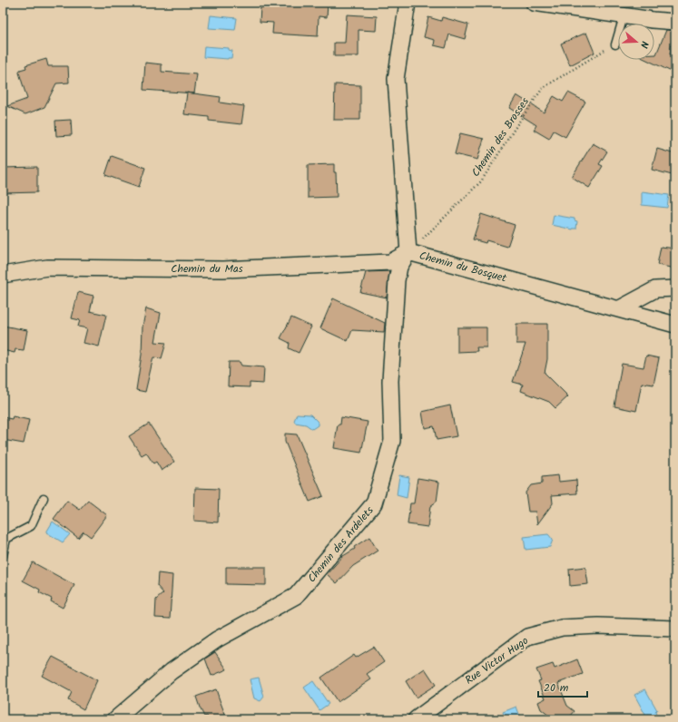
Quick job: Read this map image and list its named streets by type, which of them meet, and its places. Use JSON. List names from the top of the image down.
{
  "streets": {
    "street": [
      "Chemin du Bosquet",
      "Chemin du Mas",
      "Chemin des Ardelets",
      "Rue Victor Hugo"
    ],
    "path": ["Chemin des Brosses"]
  },
  "crossings": [
    ["Chemin des Brosses", "Chemin du Bosquet"],
    ["Chemin des Brosses", "Chemin du Mas"],
    ["Chemin des Brosses", "Chemin des Ardelets"],
    ["Chemin du Bosquet", "Chemin du Mas"],
    ["Chemin du Bosquet", "Chemin des Ardelets"],
    ["Chemin du Mas", "Chemin des Ardelets"]
  ],
  "scale_bar": "20 m",
  "north": "right"
}
